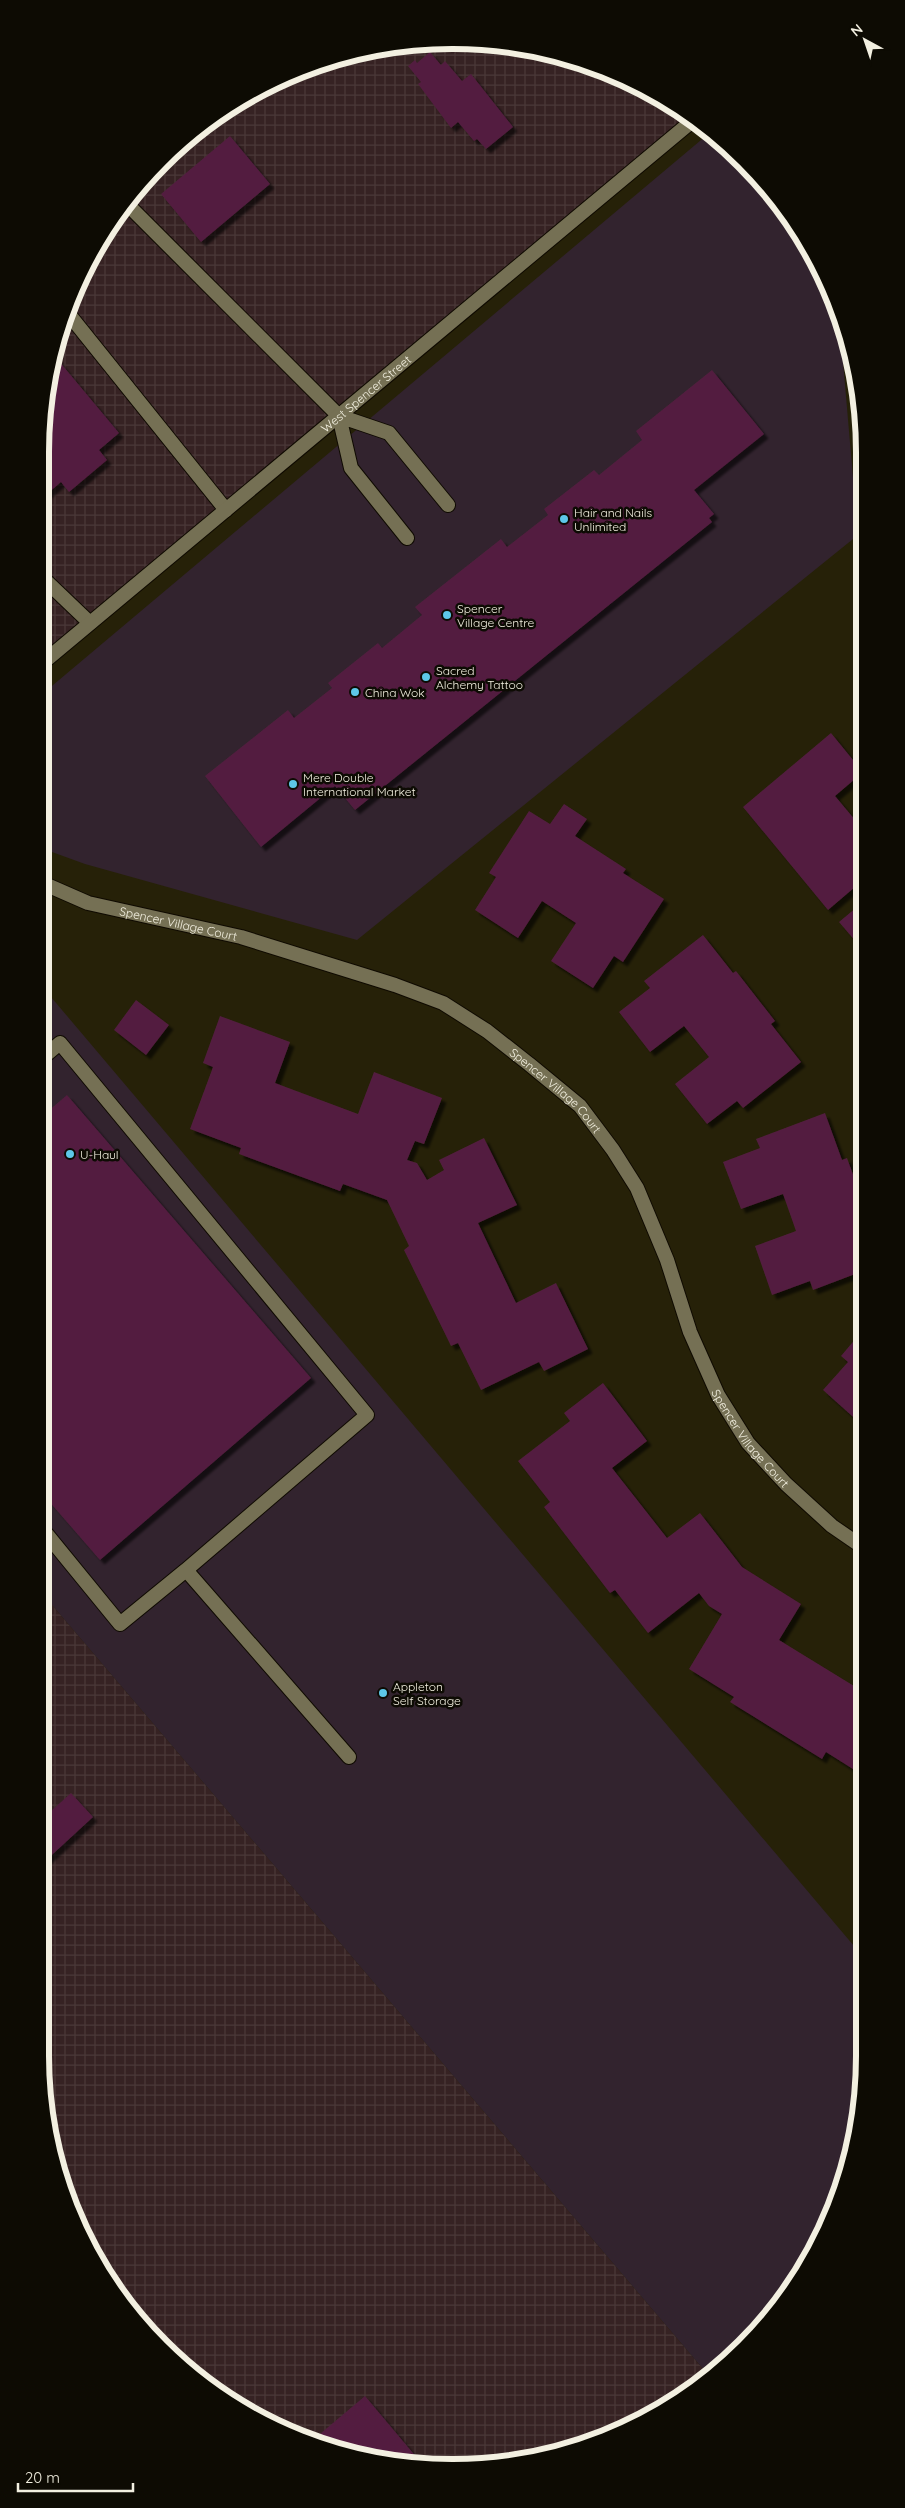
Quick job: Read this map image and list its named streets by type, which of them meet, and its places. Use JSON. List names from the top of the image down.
{
  "streets": {
    "street": ["West Spencer Street", "Spencer Village Court"]
  },
  "places": [
    "Hair and Nails Unlimited",
    "Spencer Village Centre",
    "Sacred Alchemy Tattoo",
    "China Wok",
    "Mere Double International Market",
    "U-Haul",
    "Appleton Self Storage"
  ],
  "scale_bar": "20 m",
  "north": "top left"
}
